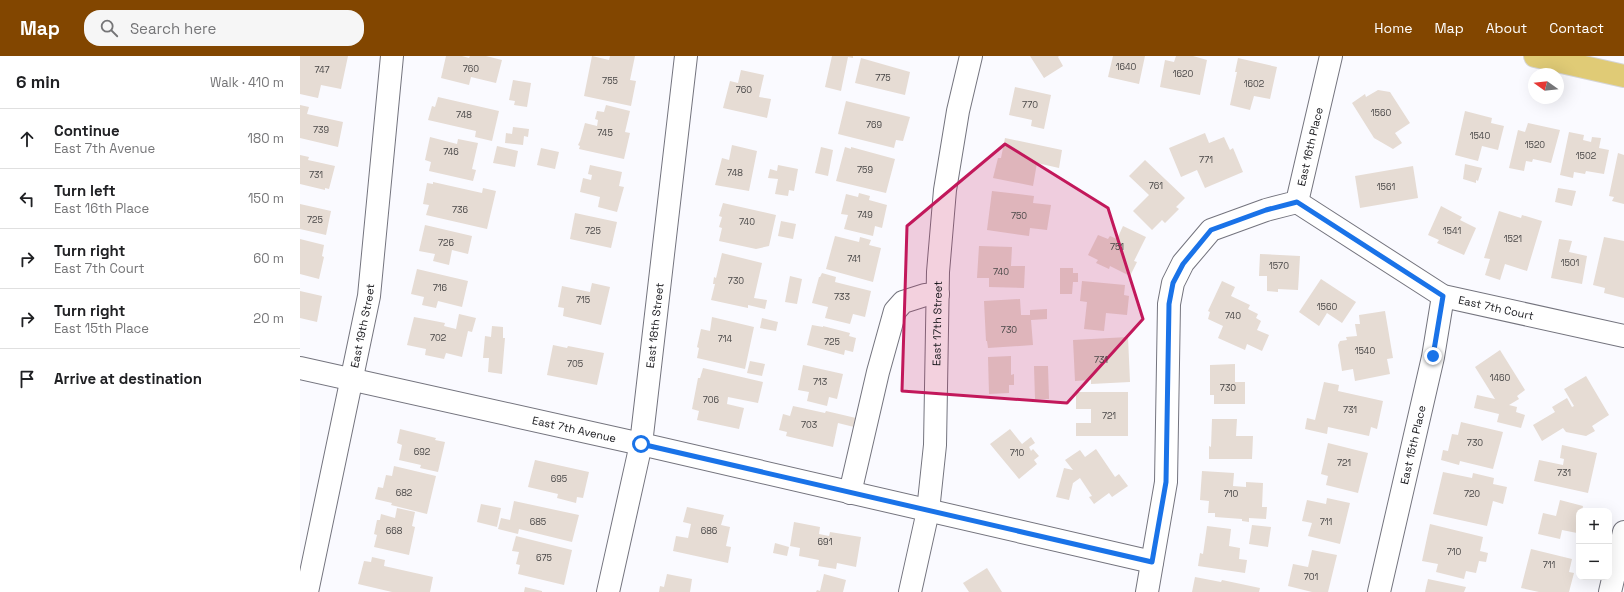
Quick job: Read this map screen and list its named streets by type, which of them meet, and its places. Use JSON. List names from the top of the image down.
{
  "streets": {
    "street": [
      "East 16th Place",
      "East 7th Court",
      "East 17th Street",
      "East 18th Street",
      "East 19th Street",
      "East 7th Avenue",
      "East 15th Place"
    ]
  },
  "crossings": [
    ["East 16th Place", "East 7th Court"],
    ["East 7th Court", "East 15th Place"],
    ["East 17th Street", "East 7th Avenue"],
    ["East 18th Street", "East 7th Avenue"],
    ["East 19th Street", "East 7th Avenue"]
  ],
  "house_numbers": [
    "1640",
    "760",
    "747",
    "1620",
    "775",
    "755",
    "1602",
    "760",
    "770",
    "1560",
    "748",
    "769",
    "739",
    "745",
    "1540",
    "1520",
    "746",
    "1502",
    "771",
    "759",
    "748",
    "731",
    "761",
    "1561",
    "736",
    "749",
    "750",
    "725",
    "740",
    "725",
    "1541",
    "1521",
    "726",
    "751",
    "741",
    "1501",
    "1570",
    "740",
    "730",
    "716",
    "733",
    "715",
    "1560",
    "740",
    "730",
    "702",
    "714",
    "725",
    "1540",
    "731",
    "705",
    "1460",
    "713",
    "730",
    "706",
    "731",
    "721",
    "703",
    "730",
    "692",
    "710",
    "721",
    "731",
    "695",
    "682",
    "710",
    "720",
    "685",
    "711",
    "668",
    "686",
    "691",
    "710",
    "675",
    "711",
    "701"
  ],
  "north": "left",
  "page": {
    "header": "Map",
    "search": "Search here",
    "nav": [
      "Home",
      "Map",
      "About",
      "Contact"
    ],
    "heading": ["6 min", "Walk · 410 m"],
    "list": [
      ["Continue", "East 7th Avenue", "180 m"],
      ["Turn left", "East 16th Place", "150 m"],
      ["Turn right", "East 7th Court", "60 m"],
      ["Turn right", "East 15th Place", "20 m"],
      "Arrive at destination"
    ],
    "map_buttons": ["+", "−"]
  }
}
